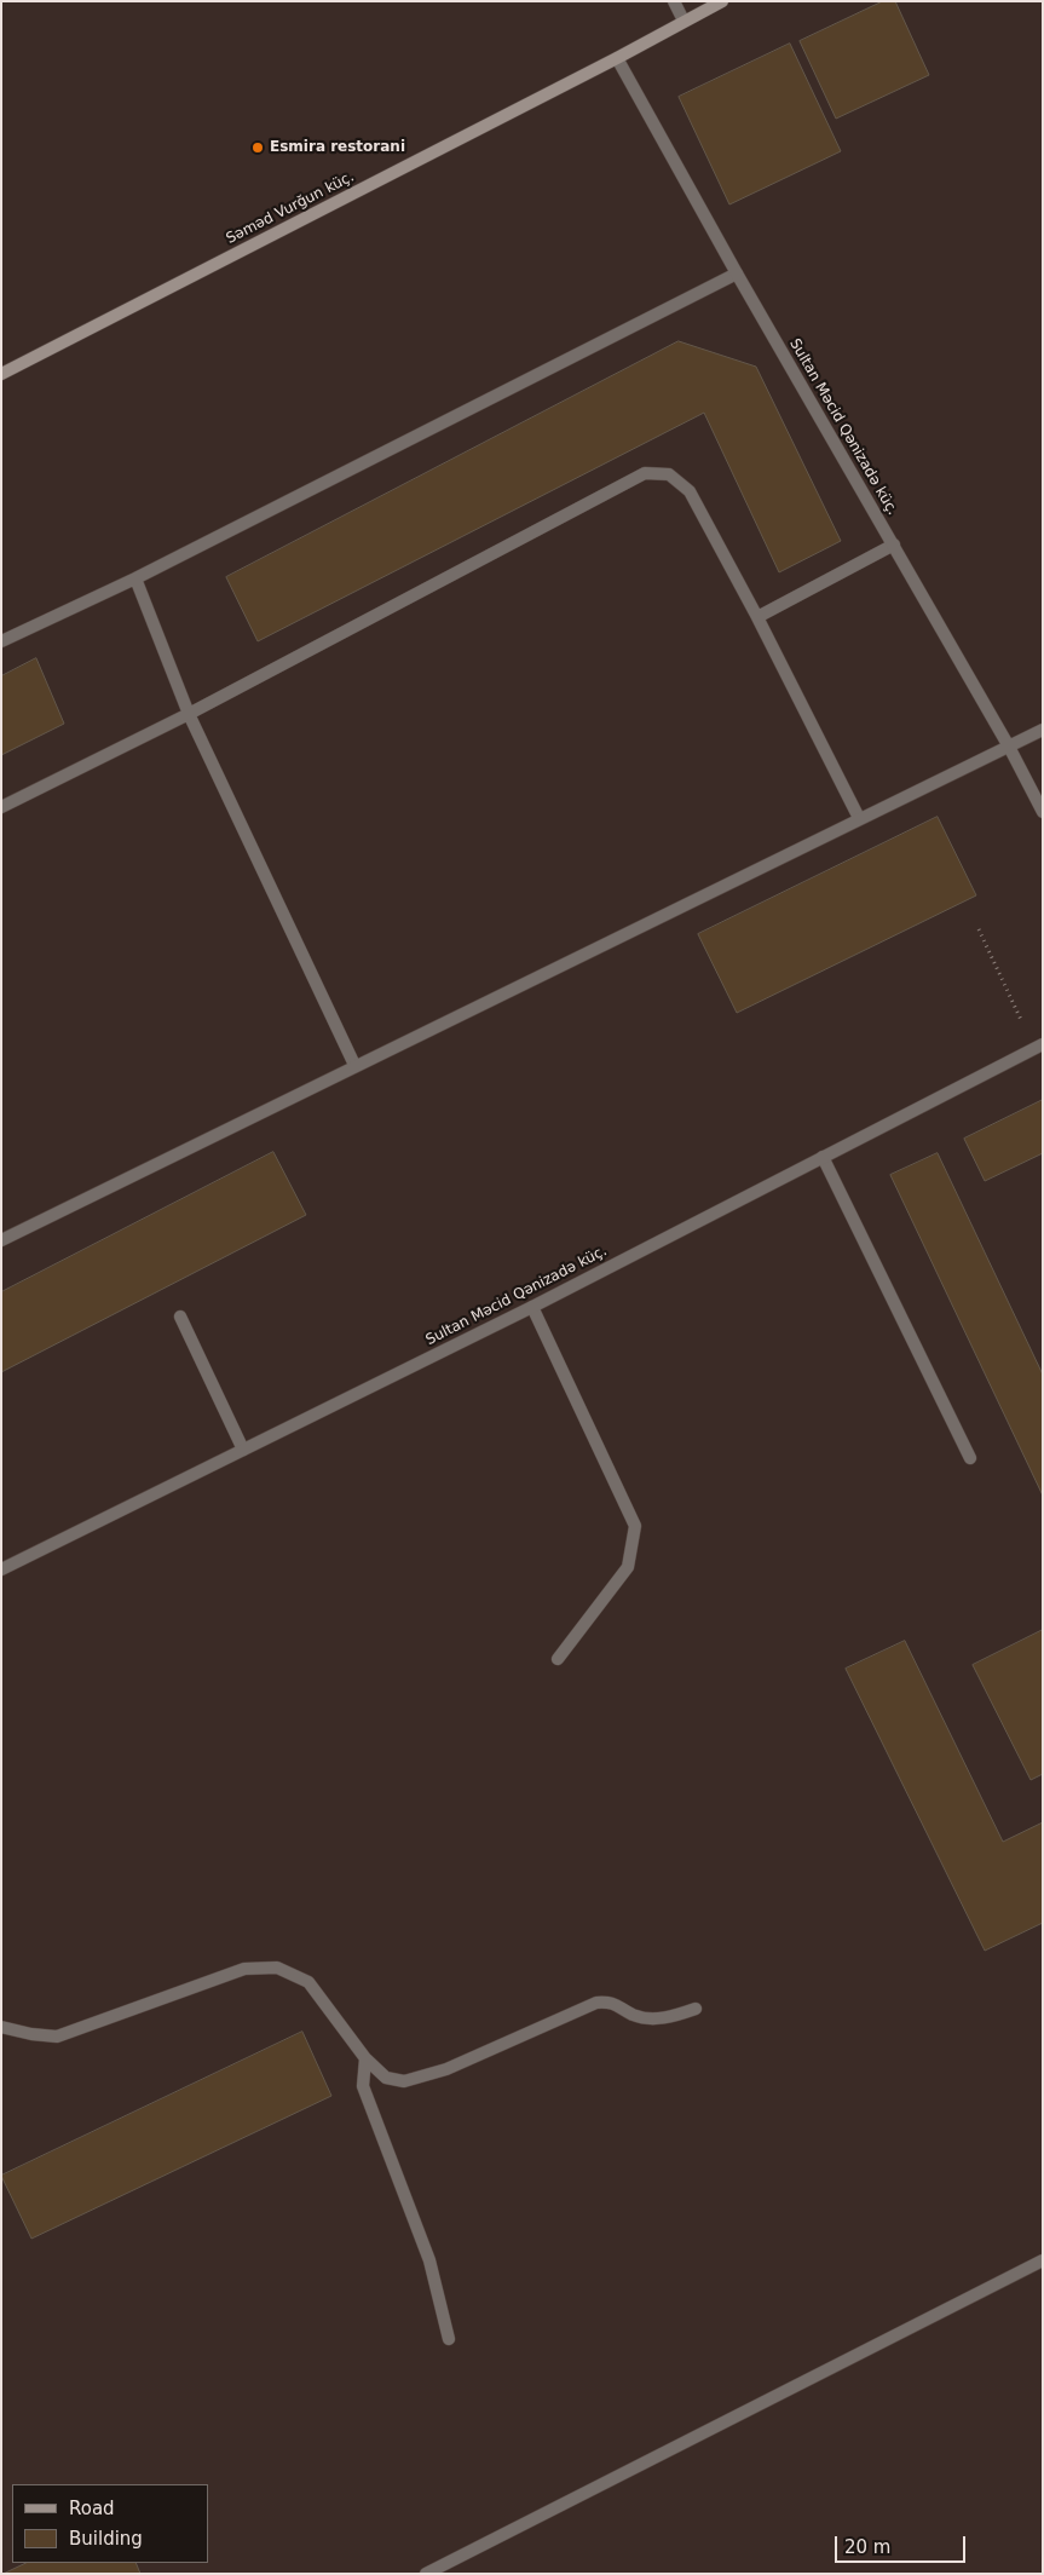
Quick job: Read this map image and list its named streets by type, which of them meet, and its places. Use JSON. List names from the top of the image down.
{
  "streets": {
    "main road": ["Səməd Vurğun küç."],
    "street": ["Sultan Məcid Qənizadə küç."]
  },
  "crossings": [
    ["Səməd Vurğun küç.", "Sultan Məcid Qənizadə küç."]
  ],
  "places": ["Esmira restorani"],
  "legend": ["Road", "Building"],
  "scale_bar": "20 m"
}
